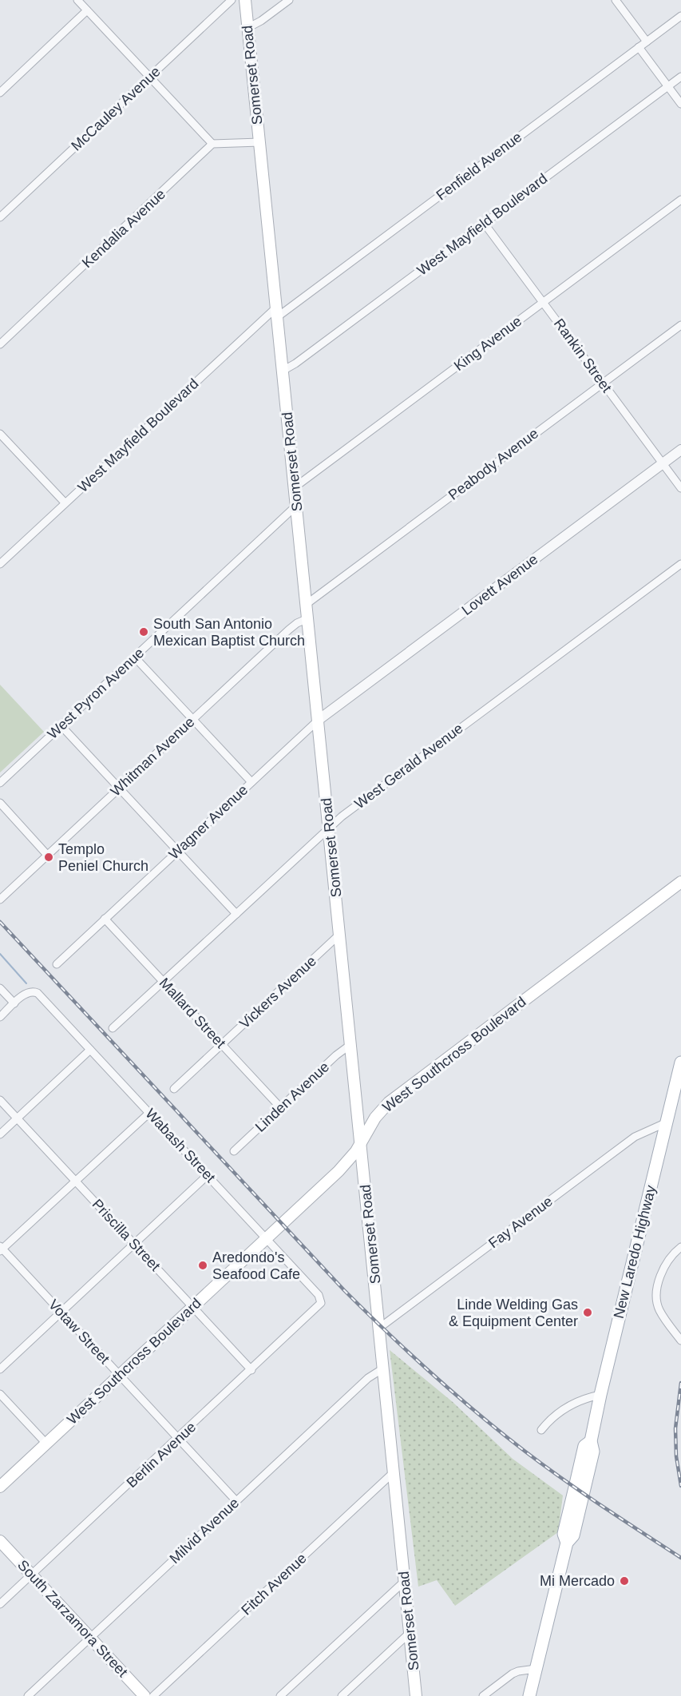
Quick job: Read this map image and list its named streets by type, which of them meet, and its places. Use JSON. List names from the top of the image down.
{
  "streets": {
    "main road": [
      "Somerset Road",
      "West Southcross Boulevard",
      "New Laredo Highway",
      "South Zarzamora Street"
    ],
    "street": [
      "McCauley Avenue",
      "Fenfield Avenue",
      "West Mayfield Boulevard",
      "Kendalia Avenue",
      "King Avenue",
      "Rankin Street",
      "Peabody Avenue",
      "Lovett Avenue",
      "West Pyron Avenue",
      "Whitman Avenue",
      "West Gerald Avenue",
      "Wagner Avenue",
      "Vickers Avenue",
      "Mallard Street",
      "Linden Avenue",
      "Wabash Street",
      "Fay Avenue",
      "Priscilla Street",
      "Votaw Street",
      "Berlin Avenue",
      "Milvid Avenue",
      "Fitch Avenue"
    ]
  },
  "crossings": [
    ["Somerset Road", "Fenfield Avenue"],
    ["Somerset Road", "West Mayfield Boulevard"],
    ["Somerset Road", "King Avenue"],
    ["Somerset Road", "Peabody Avenue"],
    ["Somerset Road", "Lovett Avenue"],
    ["Somerset Road", "West Pyron Avenue"],
    ["Somerset Road", "Whitman Avenue"],
    ["Somerset Road", "West Gerald Avenue"],
    ["Somerset Road", "Wagner Avenue"],
    ["Somerset Road", "Vickers Avenue"],
    ["Somerset Road", "West Southcross Boulevard"],
    ["Somerset Road", "Linden Avenue"],
    ["Somerset Road", "Fay Avenue"],
    ["Somerset Road", "Milvid Avenue"],
    ["Somerset Road", "Fitch Avenue"],
    ["Fenfield Avenue", "West Mayfield Boulevard"],
    ["West Mayfield Boulevard", "Rankin Street"],
    ["King Avenue", "Rankin Street"],
    ["Rankin Street", "Peabody Avenue"],
    ["Rankin Street", "Lovett Avenue"],
    ["Lovett Avenue", "Wagner Avenue"],
    ["West Gerald Avenue", "Mallard Street"],
    ["Wagner Avenue", "Mallard Street"],
    ["Vickers Avenue", "Mallard Street"],
    ["Mallard Street", "Linden Avenue"],
    ["West Southcross Boulevard", "Wabash Street"],
    ["West Southcross Boulevard", "Priscilla Street"],
    ["West Southcross Boulevard", "Votaw Street"],
    ["Wabash Street", "Berlin Avenue"],
    ["Fay Avenue", "New Laredo Highway"],
    ["Priscilla Street", "Berlin Avenue"],
    ["Votaw Street", "Berlin Avenue"],
    ["Votaw Street", "Milvid Avenue"],
    ["Berlin Avenue", "South Zarzamora Street"],
    ["Milvid Avenue", "South Zarzamora Street"]
  ],
  "places": [
    "South San Antonio Mexican Baptist Church",
    "Templo Peniel Church",
    "Aredondo's Seafood Cafe",
    "Linde Welding Gas & Equipment Center",
    "Mi Mercado"
  ]
}
